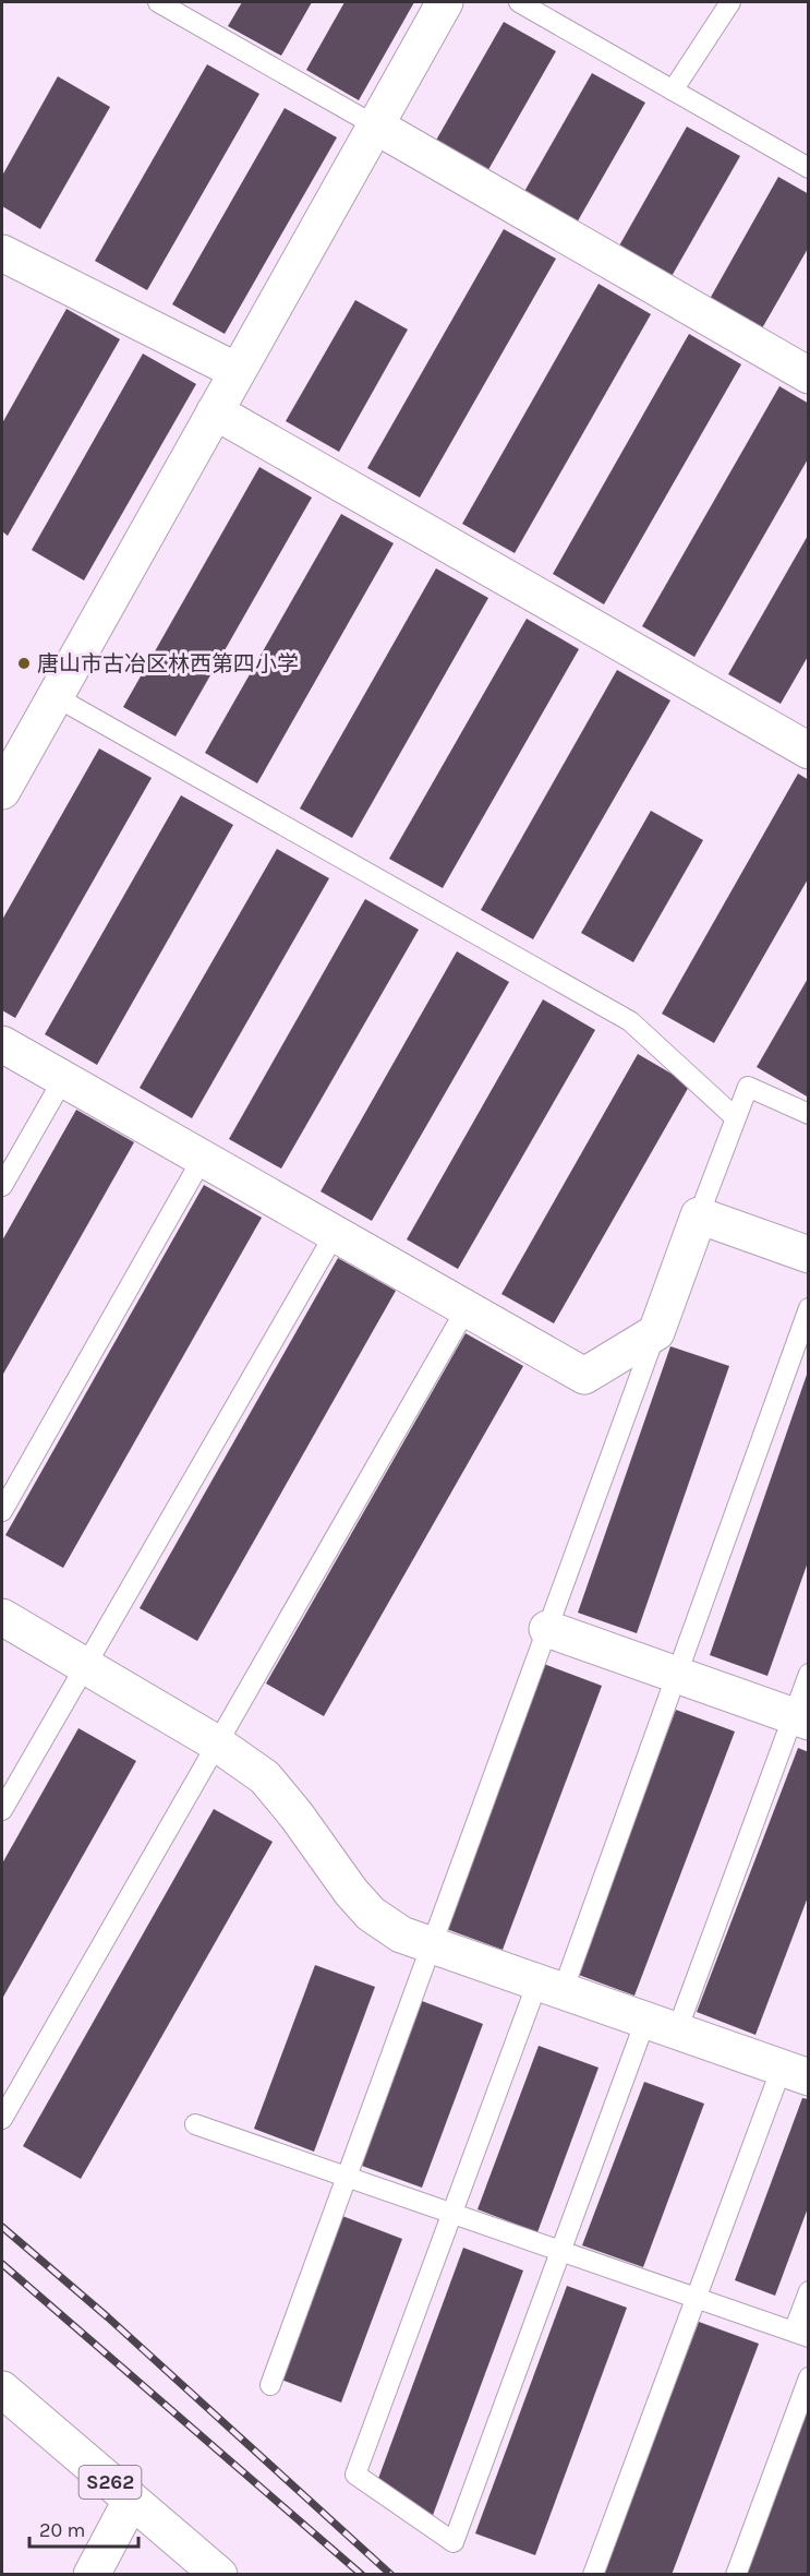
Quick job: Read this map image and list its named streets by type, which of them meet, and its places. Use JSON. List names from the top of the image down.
{
  "streets": {
    "street": ["S262"]
  },
  "places": ["唐山市古冶区林西第四小学"],
  "scale_bar": "20 m"
}
